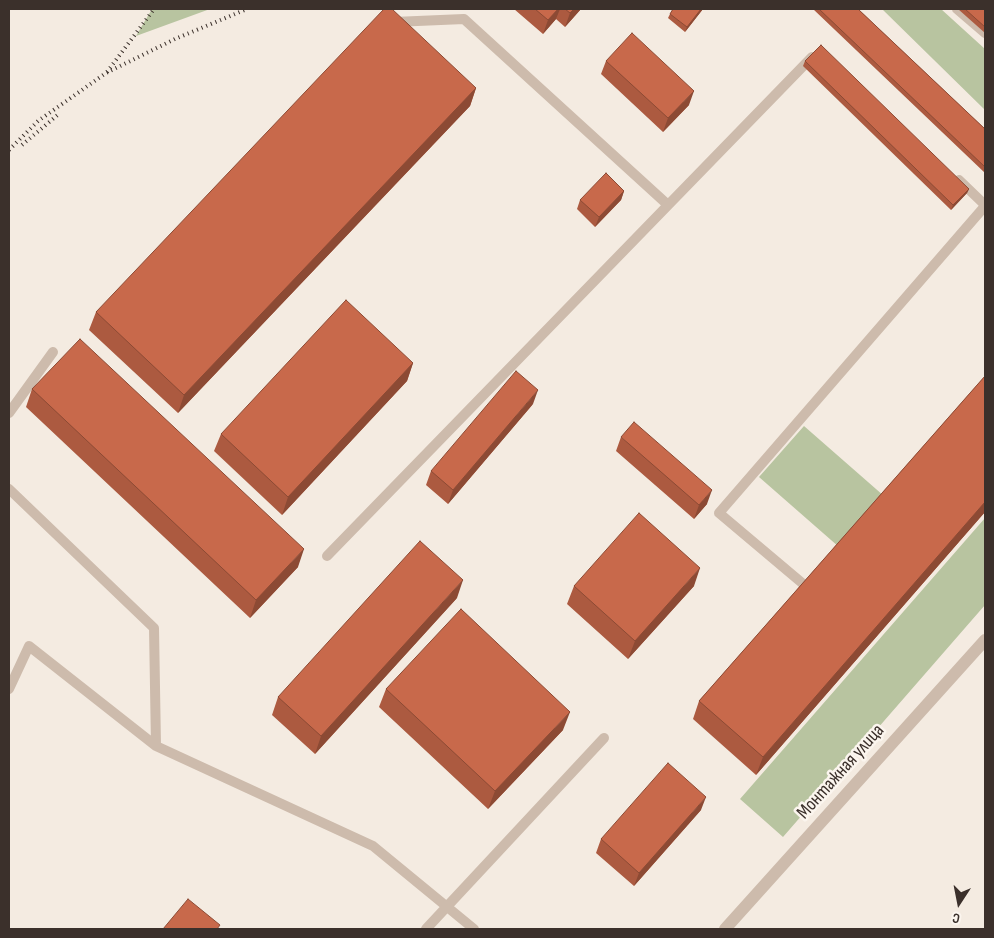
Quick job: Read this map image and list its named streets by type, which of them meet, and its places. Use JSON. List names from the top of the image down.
{
  "streets": {
    "street": ["Монтажная улица"]
  },
  "north": "bottom"
}
